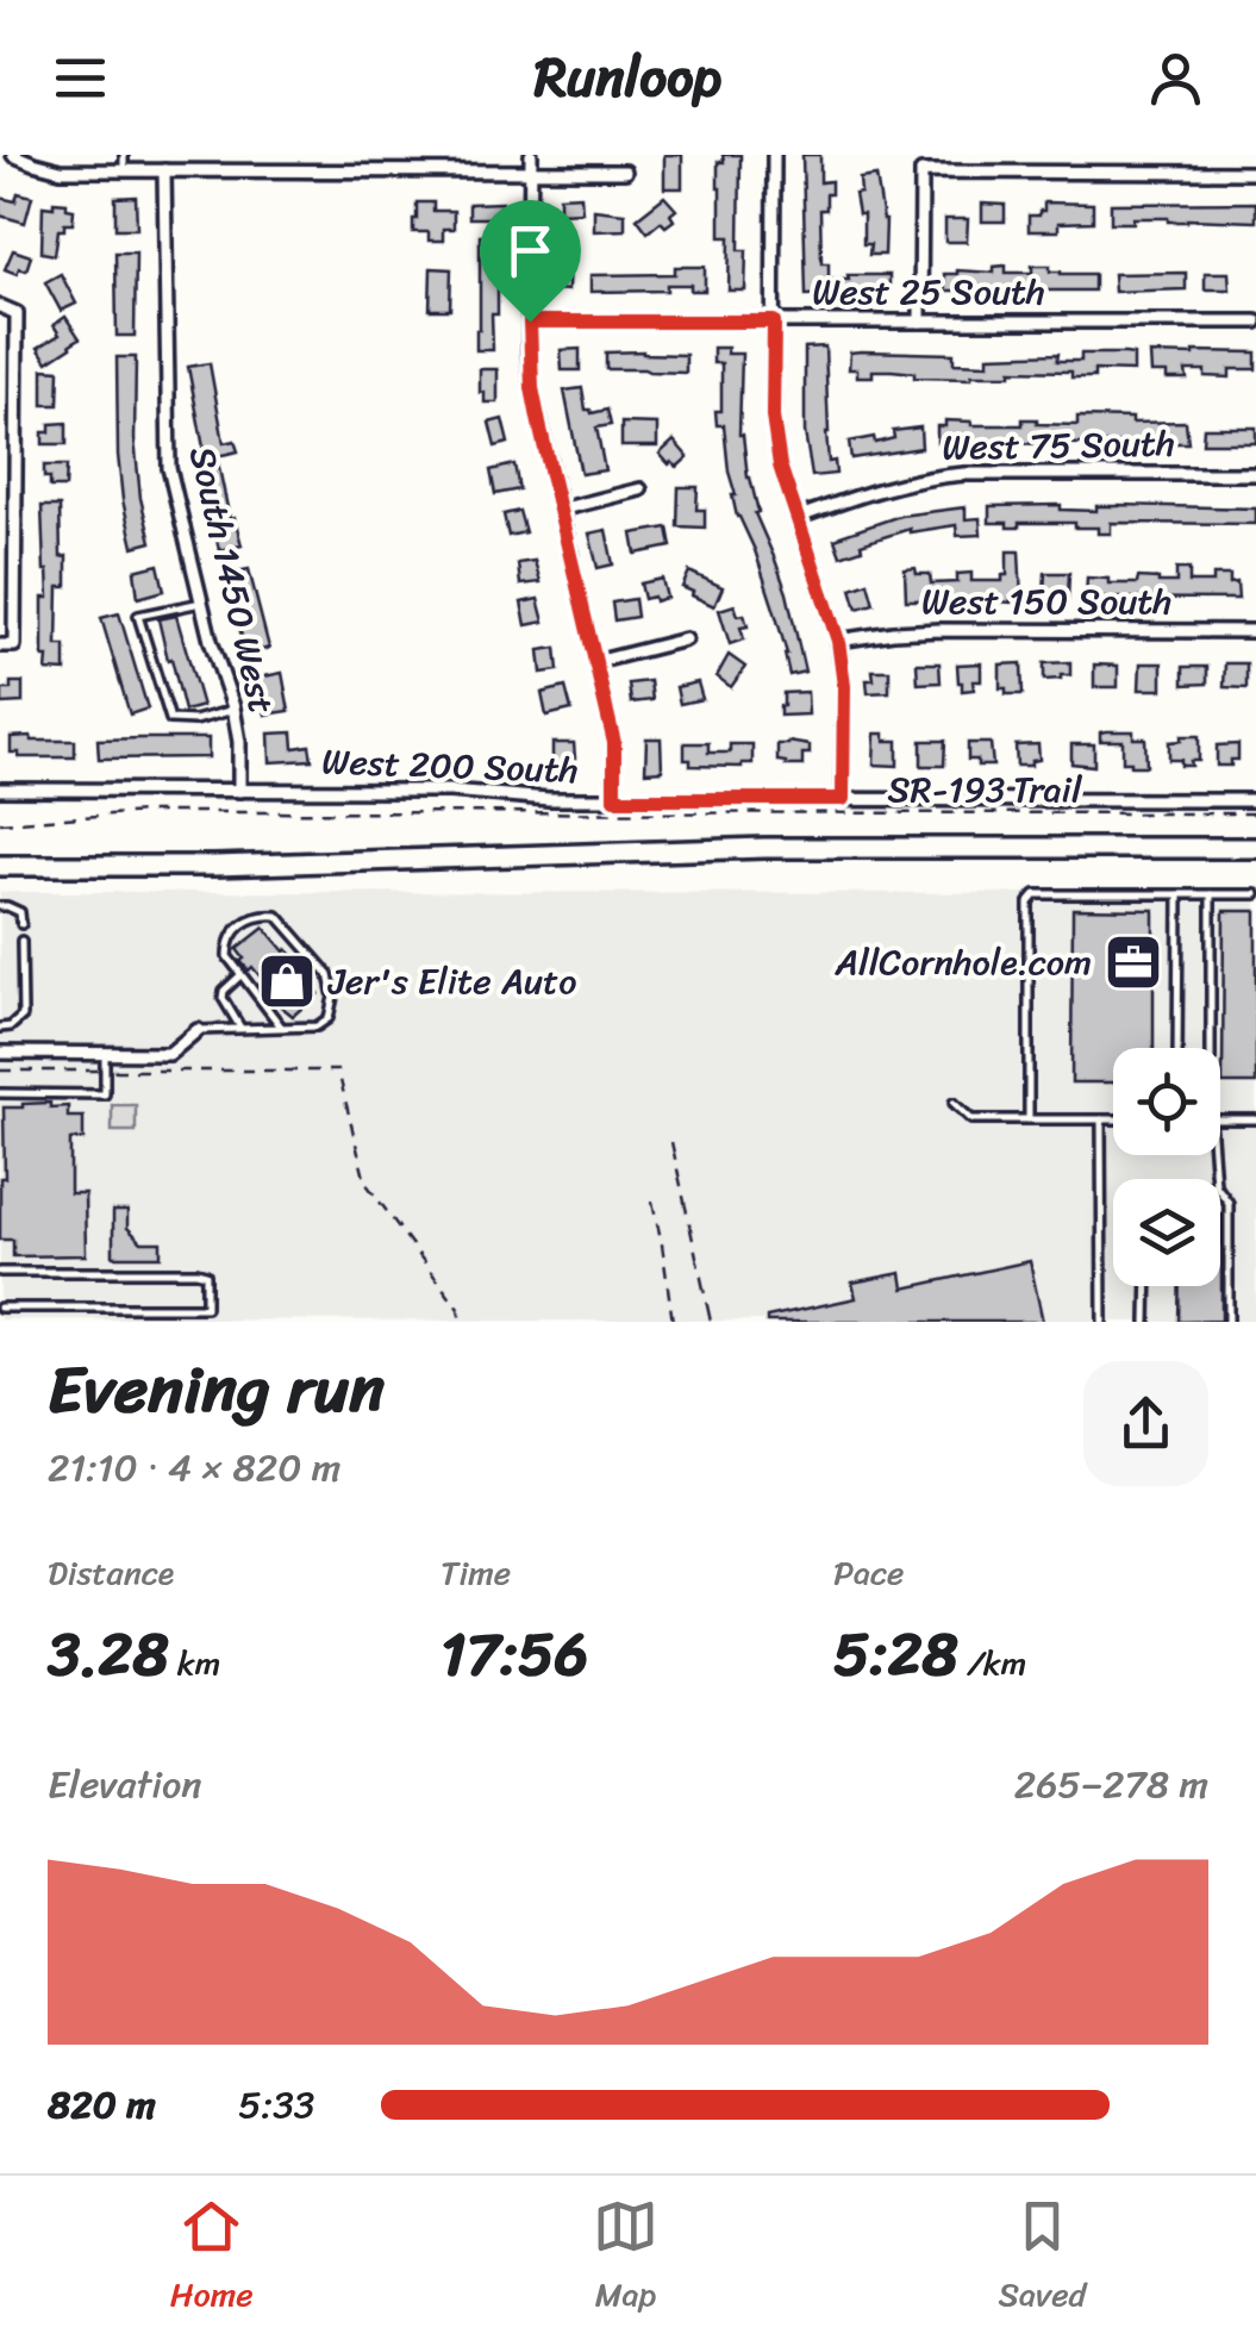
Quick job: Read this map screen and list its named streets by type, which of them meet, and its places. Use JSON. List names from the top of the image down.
{
  "streets": {
    "street": [
      "West 25 South",
      "West 75 South",
      "South 1450 West",
      "West 150 South",
      "West 200 South"
    ],
    "path": ["SR-193 Trail"]
  },
  "crossings": [
    ["South 1450 West", "West 200 South"]
  ],
  "places": {
    "office": ["AllCornhole.com"],
    "shop": ["Jer's Elite Auto"]
  },
  "page": {
    "header": "Runloop",
    "heading": ["Evening run", "21:10 · 4 × 820 m"],
    "stats": [
      ["Distance", "3.28 km"],
      ["Time", "17:56"],
      ["Pace", "5:28 /km"]
    ],
    "chart": ["Elevation", "265–278 m"],
    "list": [
      {
        "name": "820 m",
        "note": "5:33"
      }
    ],
    "tabs": ["Home", "Map", "Saved"]
  }
}
